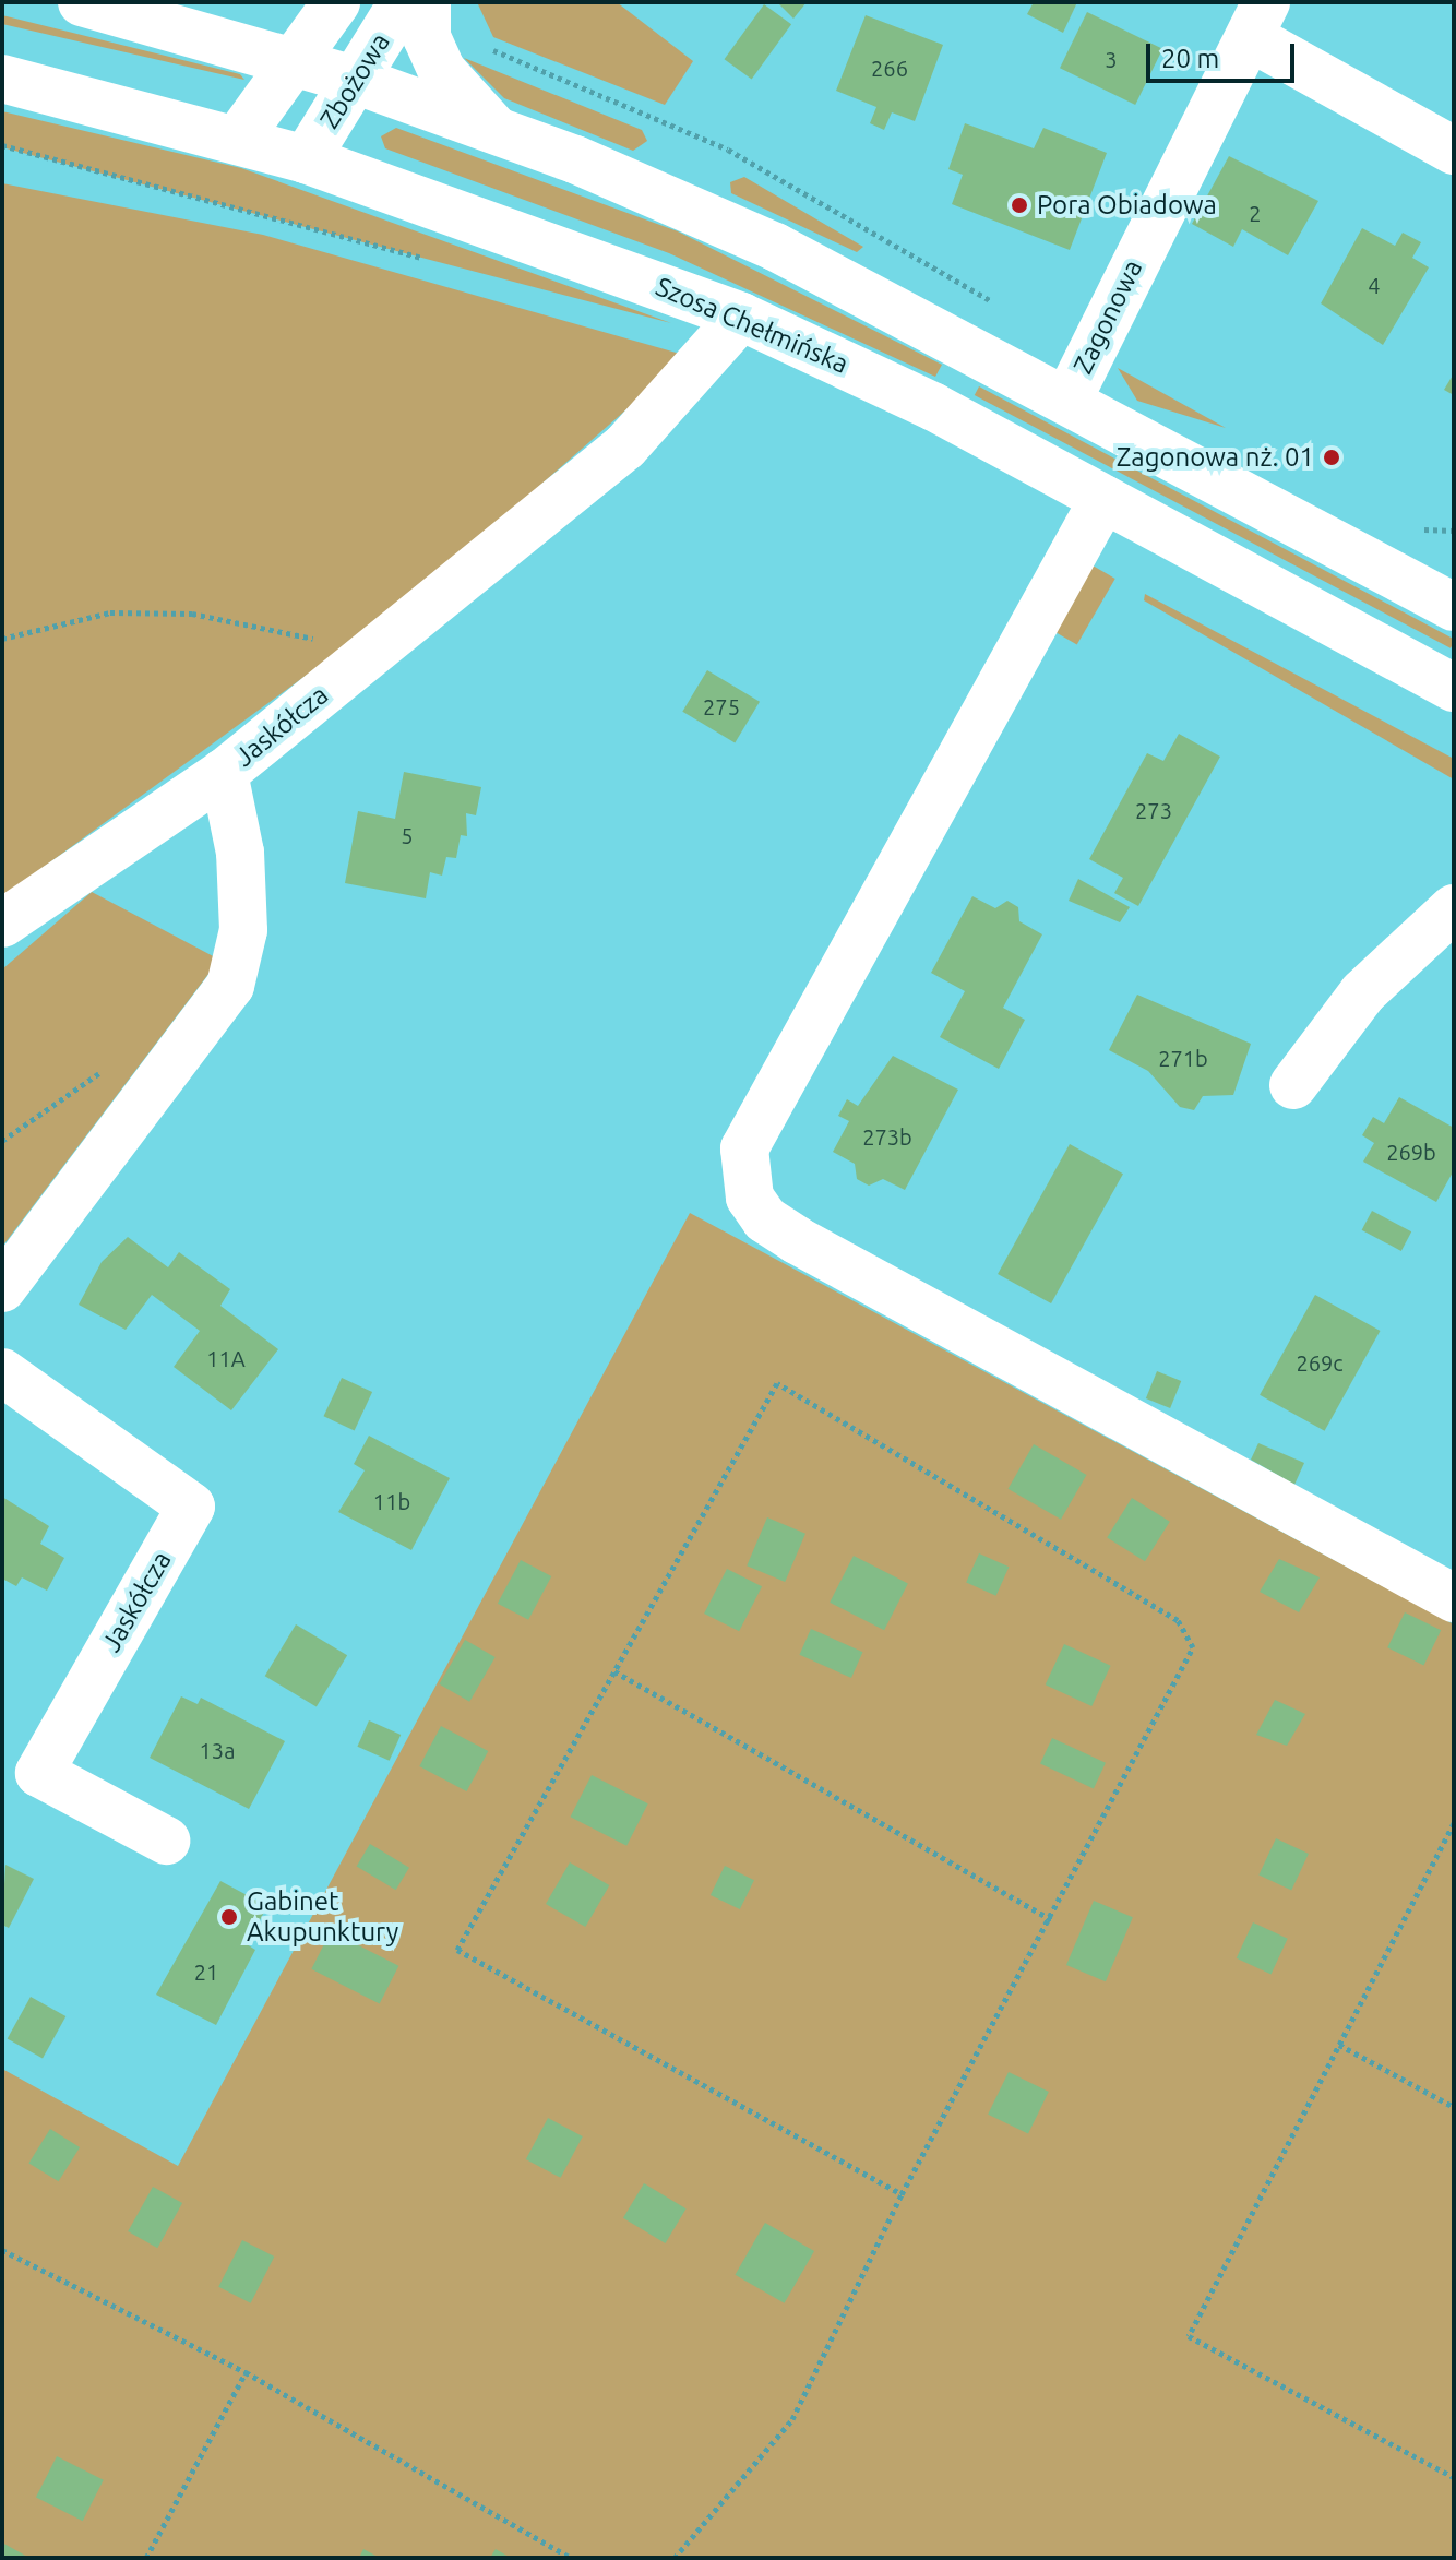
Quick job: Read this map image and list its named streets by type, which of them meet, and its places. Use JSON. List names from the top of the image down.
{
  "streets": {
    "street": [
      "Zbożowa",
      "Zagonowa",
      "Szosa Chełmińska",
      "Jaskółcza"
    ]
  },
  "crossings": [
    ["Zbożowa", "Szosa Chełmińska"],
    ["Szosa Chełmińska", "Jaskółcza"]
  ],
  "places": ["Pora Obiadowa", "Zagonowa nż. 01", "Gabinet Akupunktury"],
  "house_numbers": [
    "3",
    "266",
    "2",
    "4",
    "275",
    "273",
    "5",
    "271b",
    "273b",
    "269b",
    "11A",
    "269c",
    "11b",
    "13a",
    "21"
  ],
  "scale_bar": "20 m"
}
